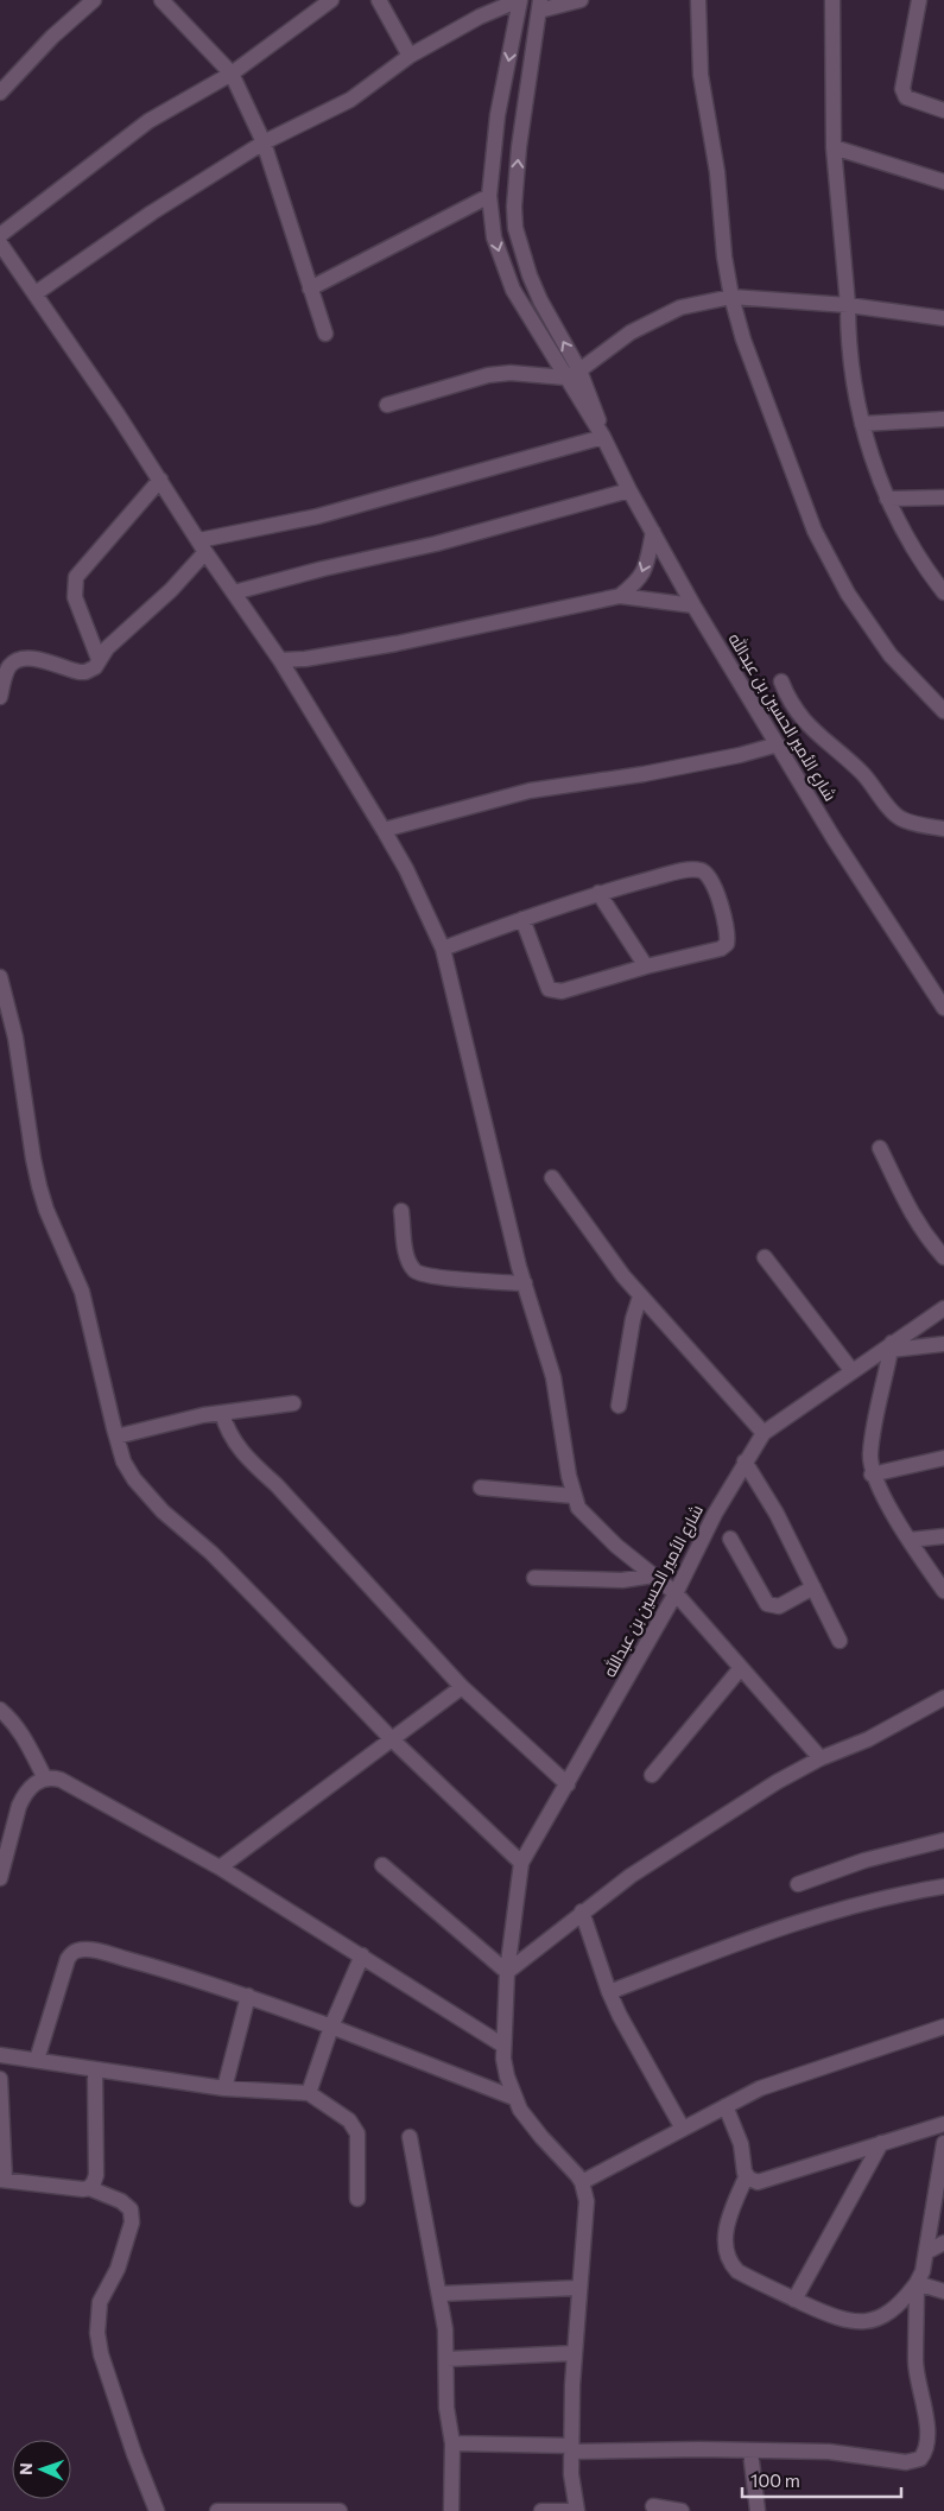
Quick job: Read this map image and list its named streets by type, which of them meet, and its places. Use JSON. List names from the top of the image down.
{
  "streets": {
    "street": ["شارع الأمير الحسين بن عبدالله"]
  },
  "scale_bar": "100 m",
  "north": "left"
}
